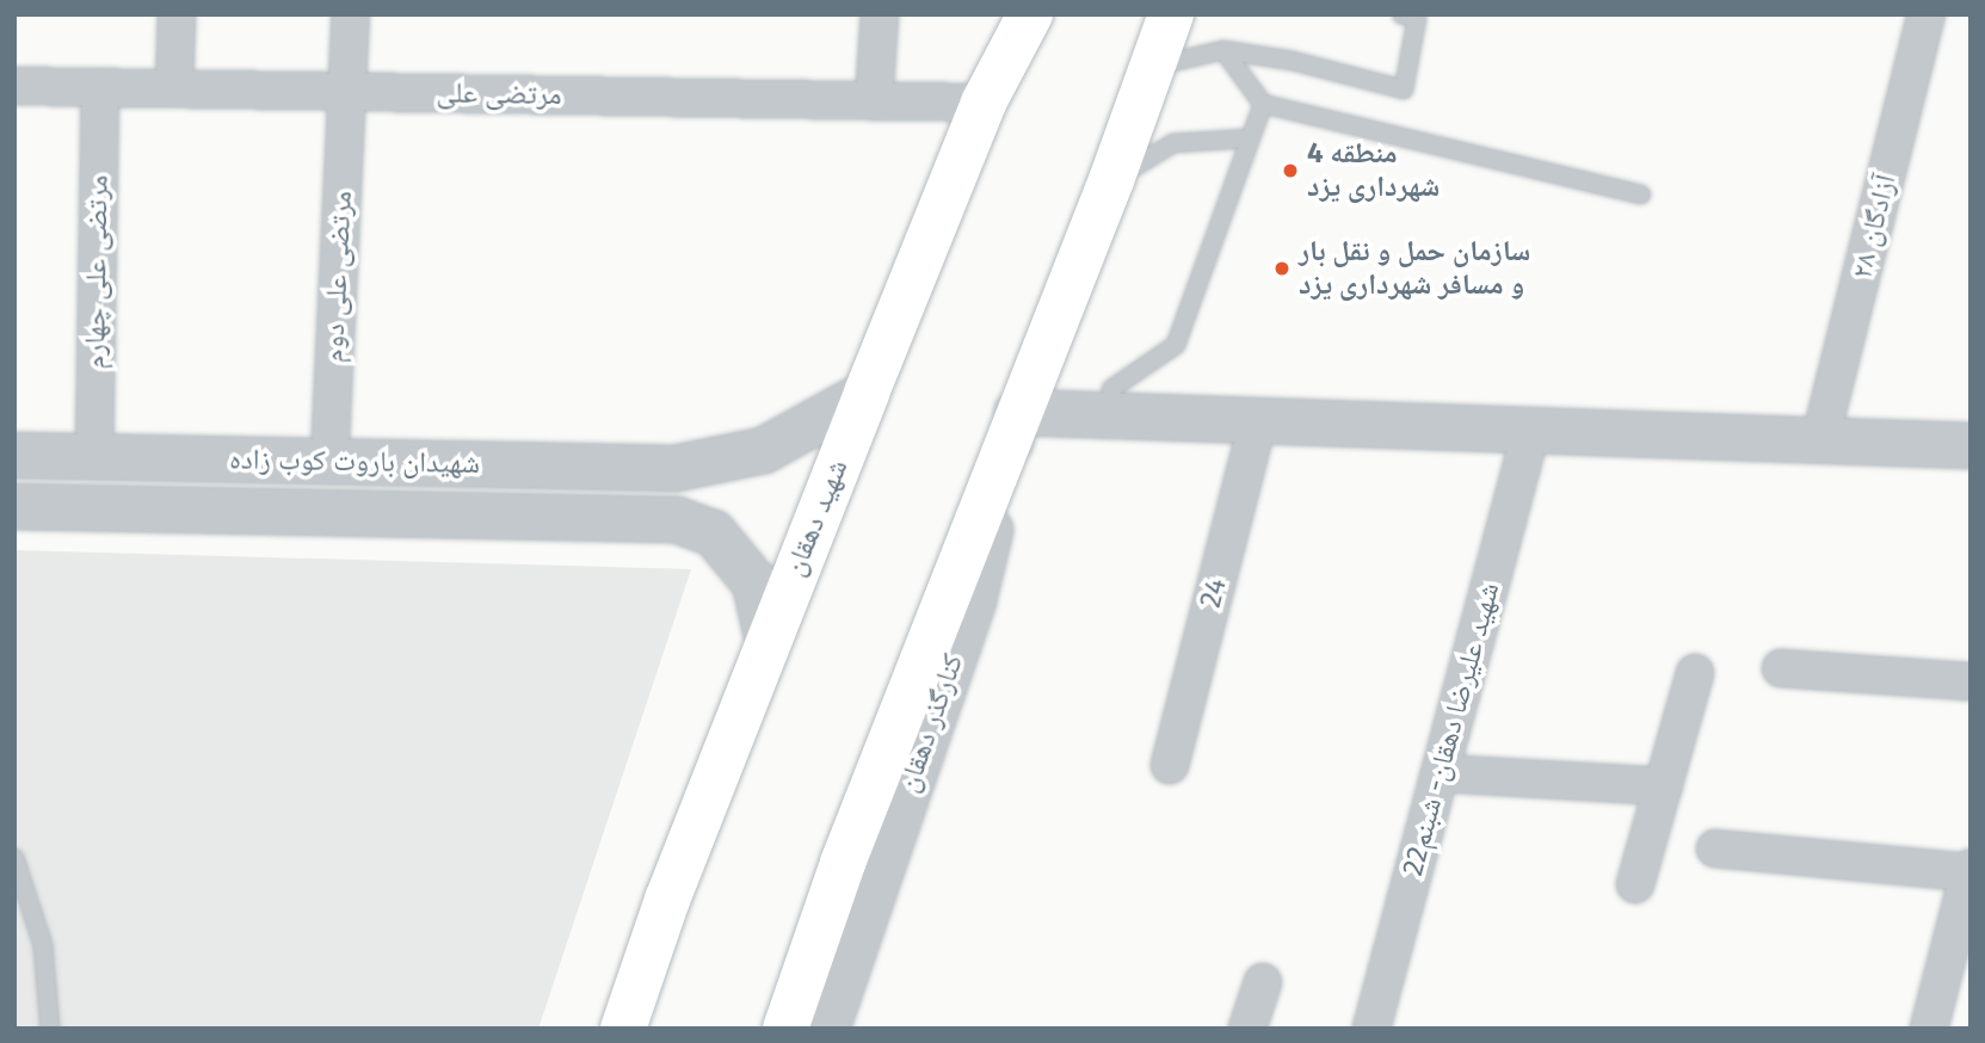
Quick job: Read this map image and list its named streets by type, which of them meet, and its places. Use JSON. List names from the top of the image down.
{
  "streets": {
    "main road": ["شهید دهقان"],
    "street": [
      "مرتضی علی",
      "۲۸ آزادگان",
      "مرتضی علی چهارم",
      "مرتضی علی دوم",
      "شهیدان باروت کوب زاده",
      "24",
      "کنارگذر دهقان",
      "شهید علیرضا دهقان- شبنم22"
    ]
  },
  "crossings": [
    ["مرتضی علی", "مرتضی علی چهارم"],
    ["مرتضی علی", "مرتضی علی دوم"],
    ["مرتضی علی", "شهید دهقان"],
    ["مرتضی علی چهارم", "شهیدان باروت کوب زاده"],
    ["مرتضی علی دوم", "شهیدان باروت کوب زاده"],
    ["شهیدان باروت کوب زاده", "شهید دهقان"]
  ],
  "places": ["منطقه 4 شهرداری یزد", "سازمان حمل و نقل بار و مسافر شهرداری یزد"]
}
